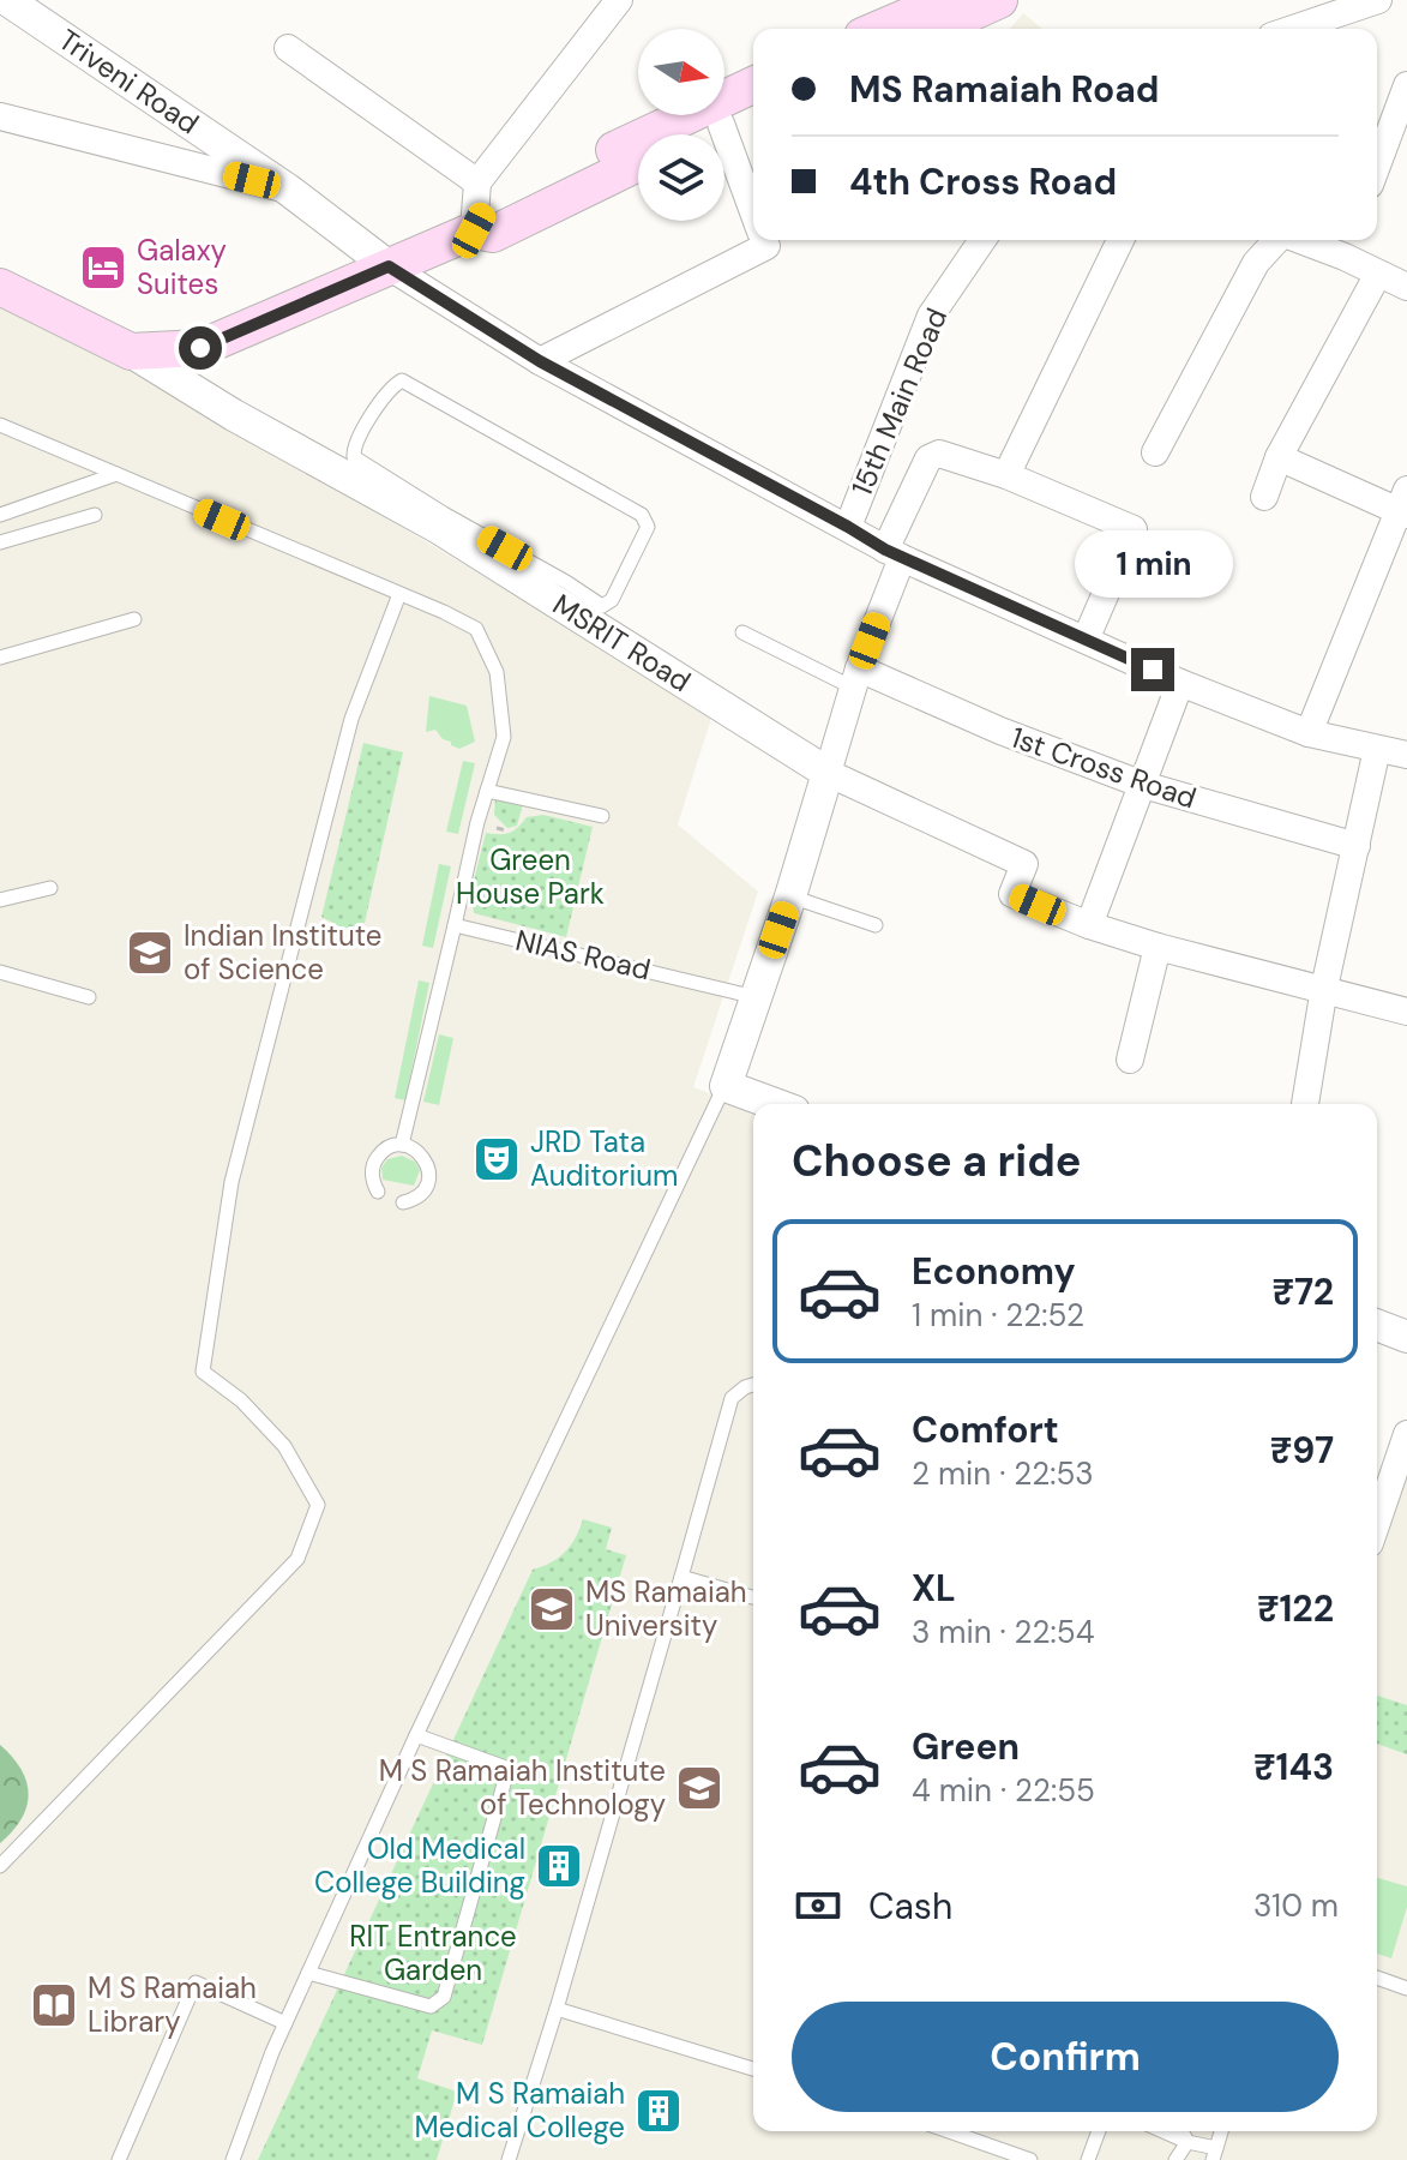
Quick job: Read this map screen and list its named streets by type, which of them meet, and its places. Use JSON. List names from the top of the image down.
{
  "streets": {
    "street": [
      "Triveni Road",
      "15th Main Road",
      "MSRIT Road",
      "1st Cross Road"
    ],
    "lane": ["NIAS Road"]
  },
  "parks": ["Green House Park", "RIT Entrance Garden"],
  "places": {
    "hotel": ["Galaxy Suites"],
    "school or university": ["Indian Institute of Science", "MS Ramaiah University", "M S Ramaiah Institute of Technology"],
    "theatre": ["JRD Tata Auditorium"],
    "building": ["Old Medical College Building", "M S Ramaiah Medical College"],
    "library": ["M S Ramaiah Library"]
  },
  "north": "right",
  "page": {
    "banner": ["MS Ramaiah Road", "4th Cross Road"],
    "bubble": "1 min",
    "heading": "Choose a ride",
    "list": [
      {
        "name": "Economy",
        "note": "1 min · 22:52",
        "value": "₹72"
      },
      {
        "name": "Comfort",
        "note": "2 min · 22:53",
        "value": "₹97"
      },
      {
        "name": "XL",
        "note": "3 min · 22:54",
        "value": "₹122"
      },
      {
        "name": "Green",
        "note": "4 min · 22:55",
        "value": "₹143"
      }
    ],
    "pay": ["Cash", "310 m"],
    "buttons": "Confirm"
  }
}
